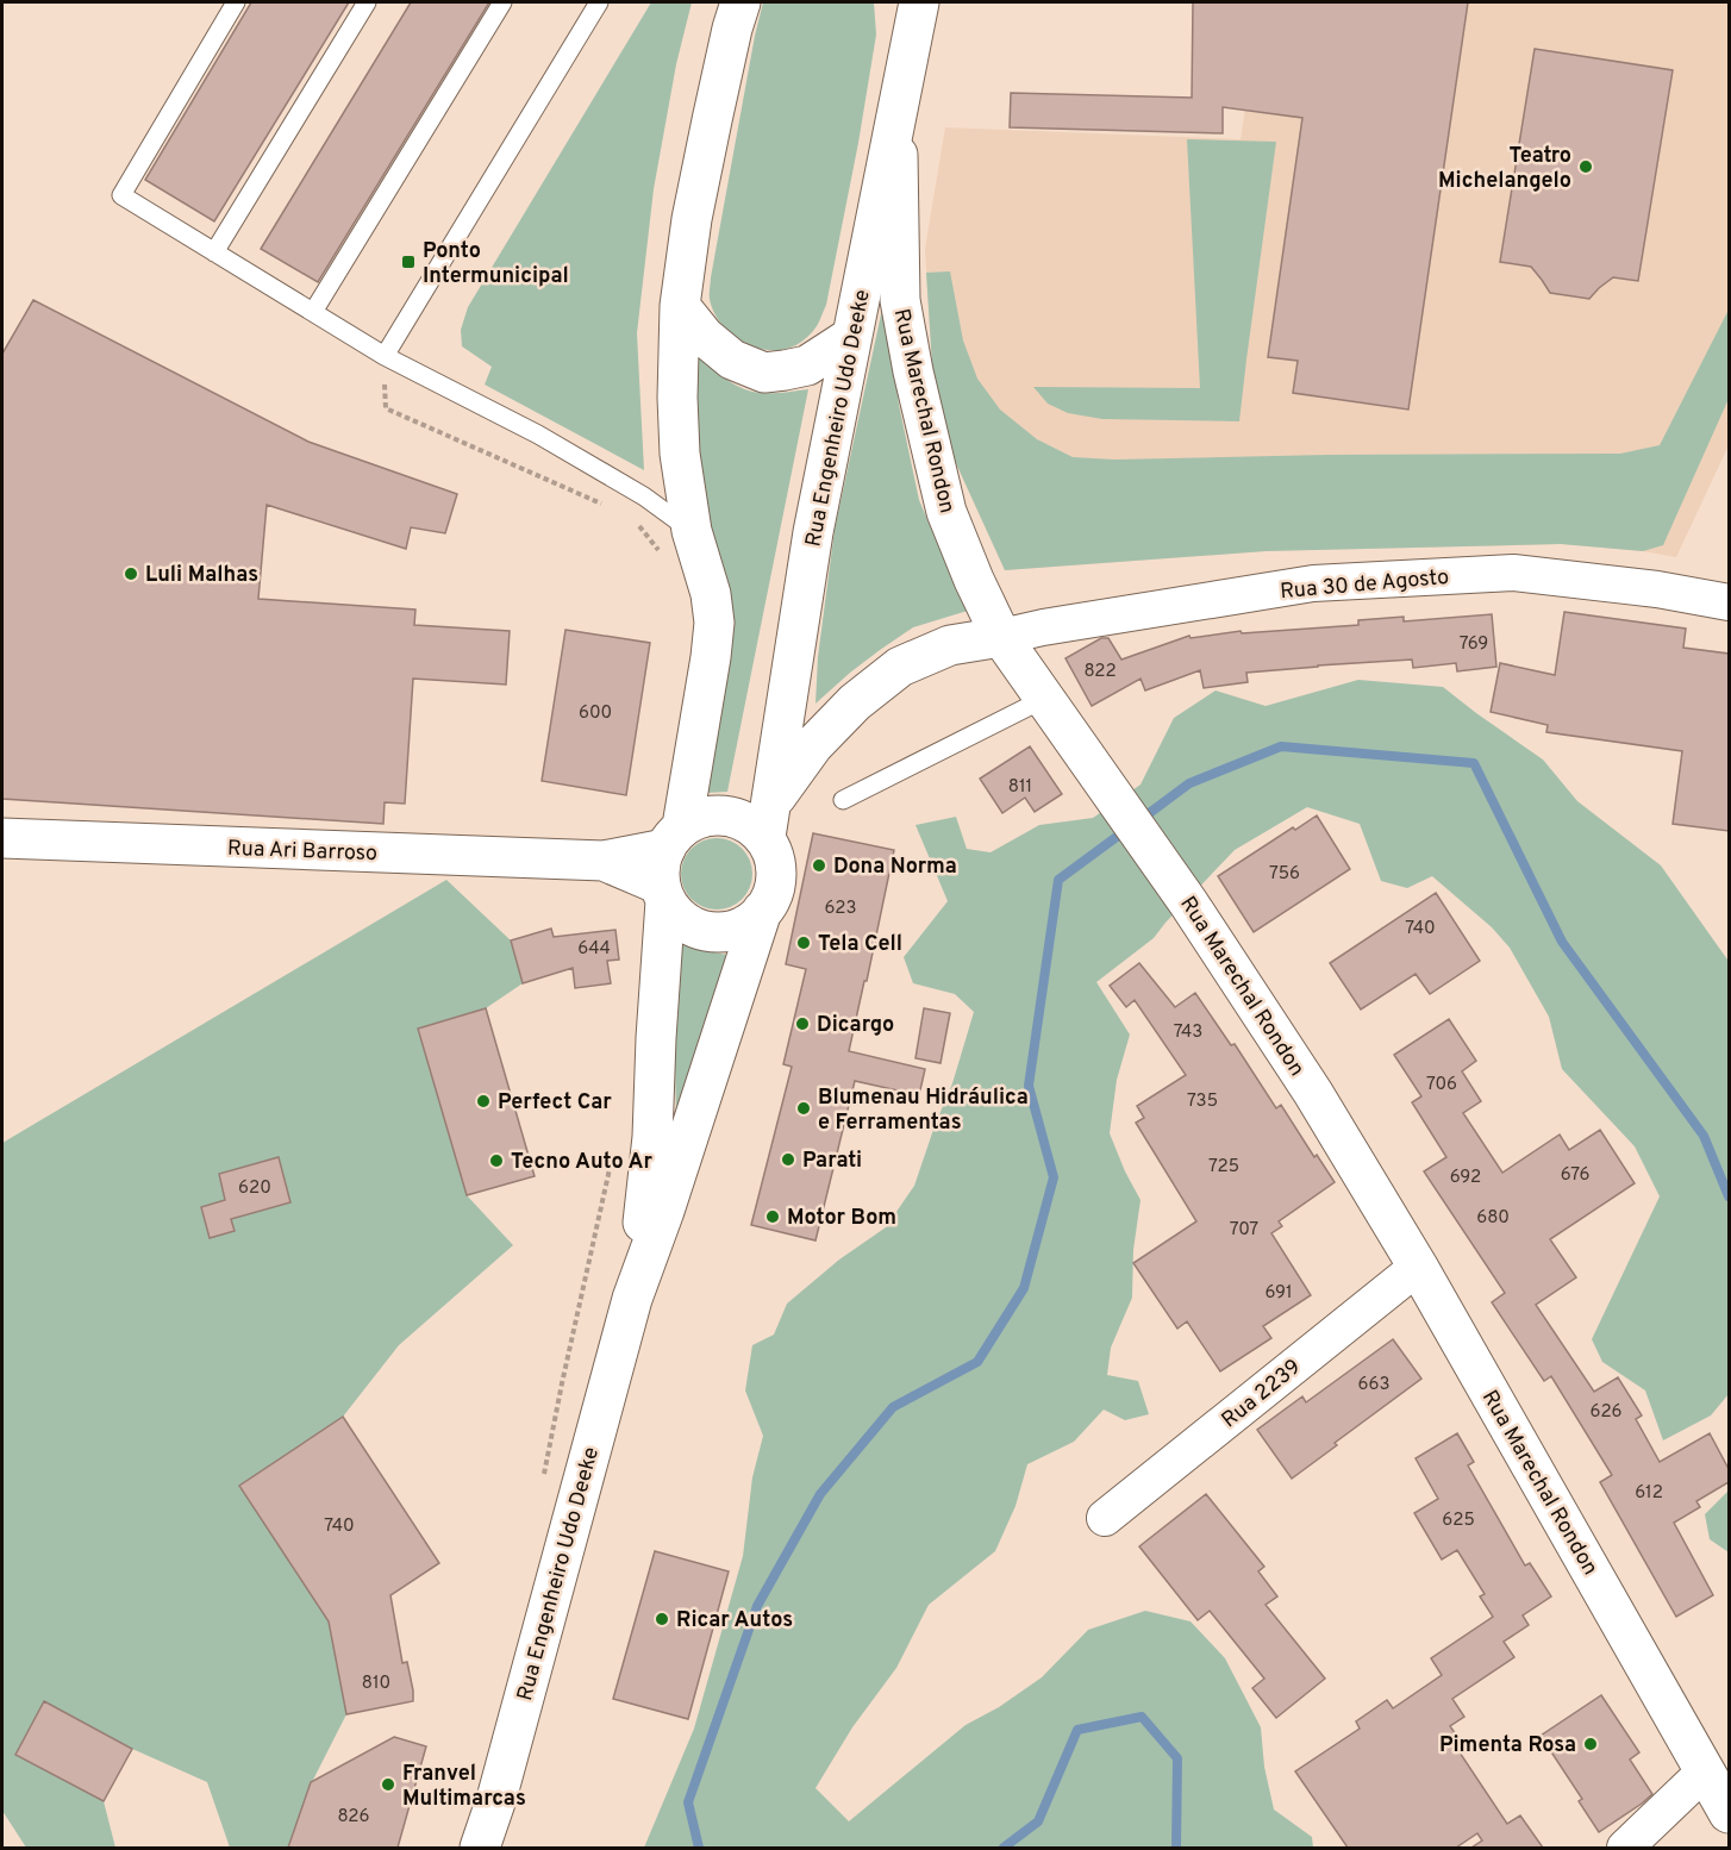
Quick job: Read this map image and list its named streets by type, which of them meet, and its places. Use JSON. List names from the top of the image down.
{
  "streets": {
    "main road": ["Rua Marechal Rondon", "Rua Engenheiro Udo Deeke", "Rua Ari Barroso"],
    "street": ["Rua 30 de Agosto", "Rua 2239"]
  },
  "crossings": [
    ["Rua Marechal Rondon", "Rua Engenheiro Udo Deeke"],
    ["Rua Marechal Rondon", "Rua 30 de Agosto"],
    ["Rua Marechal Rondon", "Rua 2239"],
    ["Rua Engenheiro Udo Deeke", "Rua Ari Barroso"]
  ],
  "places": {
    "other": [
      "Teatro Michelangelo",
      "Luli Malhas",
      "Dona Norma",
      "Tela Cell",
      "Dicargo",
      "Perfect Car",
      "Blumenau Hidráulica e Ferramentas",
      "Parati",
      "Tecno Auto Ar",
      "Motor Bom",
      "Ricar Autos",
      "Pimenta Rosa",
      "Franvel Multimarcas"
    ],
    "transit": ["Ponto Intermunicipal"]
  },
  "house_numbers": [
    "769",
    "822",
    "600",
    "811",
    "756",
    "623",
    "740",
    "644",
    "743",
    "706",
    "735",
    "725",
    "676",
    "692",
    "620",
    "680",
    "707",
    "691",
    "663",
    "626",
    "612",
    "625",
    "740",
    "810",
    "826"
  ]
}
